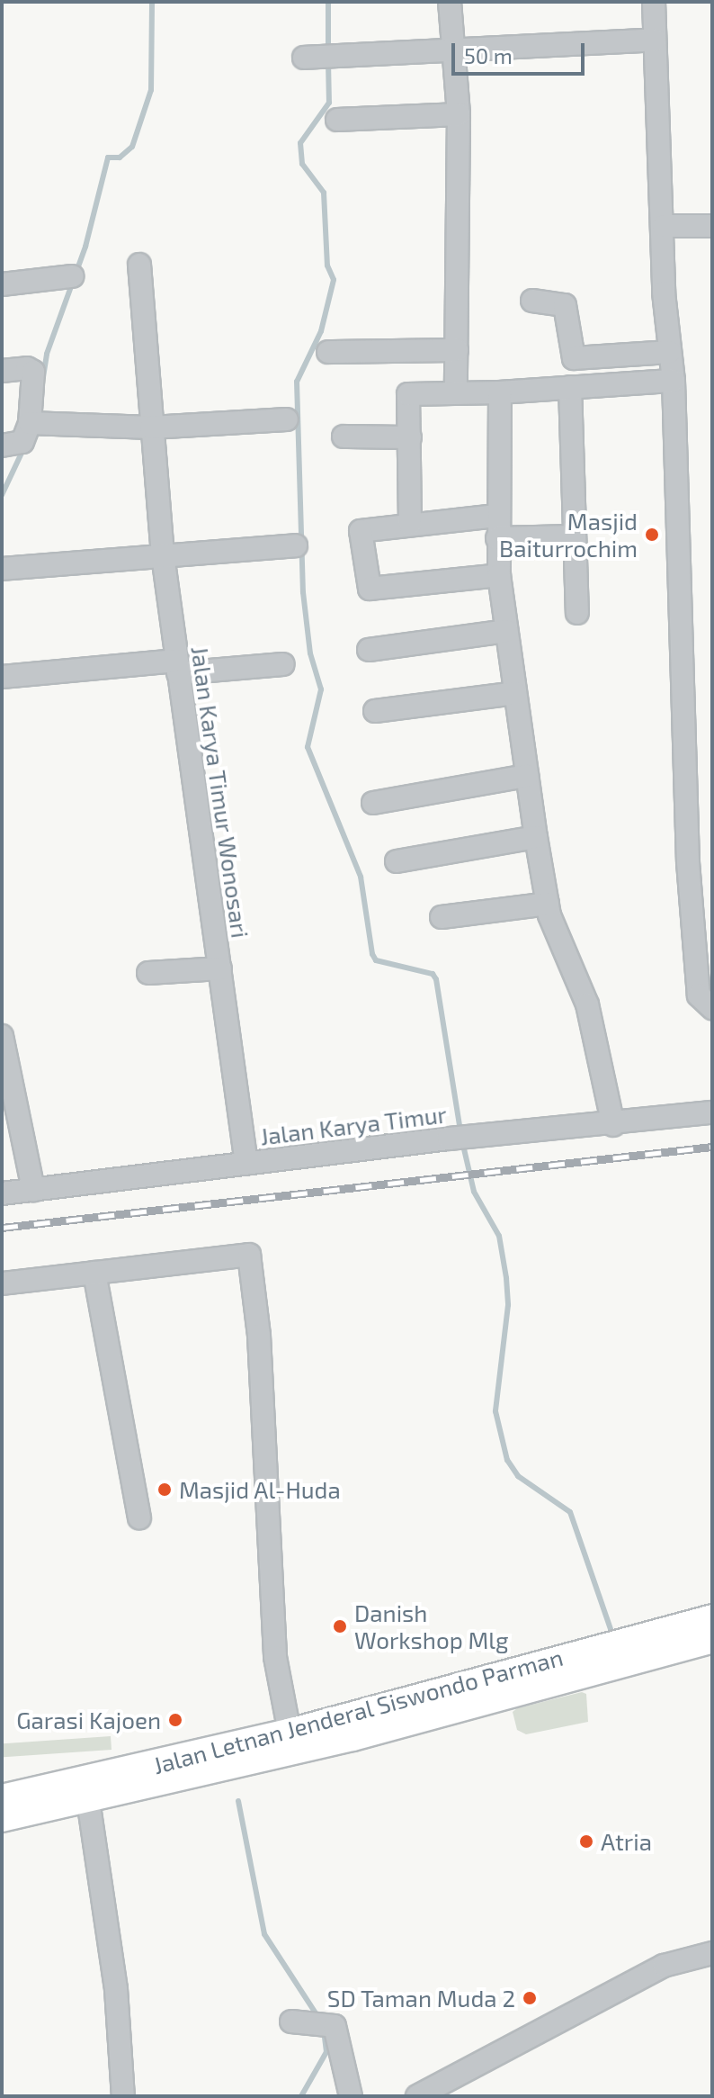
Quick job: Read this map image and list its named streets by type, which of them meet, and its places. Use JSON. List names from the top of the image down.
{
  "streets": {
    "main road": ["Jalan Letnan Jenderal Siswondo Parman"],
    "street": ["Jalan Karya Timur Wonosari", "Jalan Karya Timur"]
  },
  "crossings": [
    ["Jalan Karya Timur Wonosari", "Jalan Karya Timur"]
  ],
  "places": [
    "Masjid Baiturrochim",
    "Masjid Al-Huda",
    "Danish Workshop Mlg",
    "Garasi Kajoen",
    "Atria",
    "SD Taman Muda 2"
  ],
  "scale_bar": "50 m"
}
